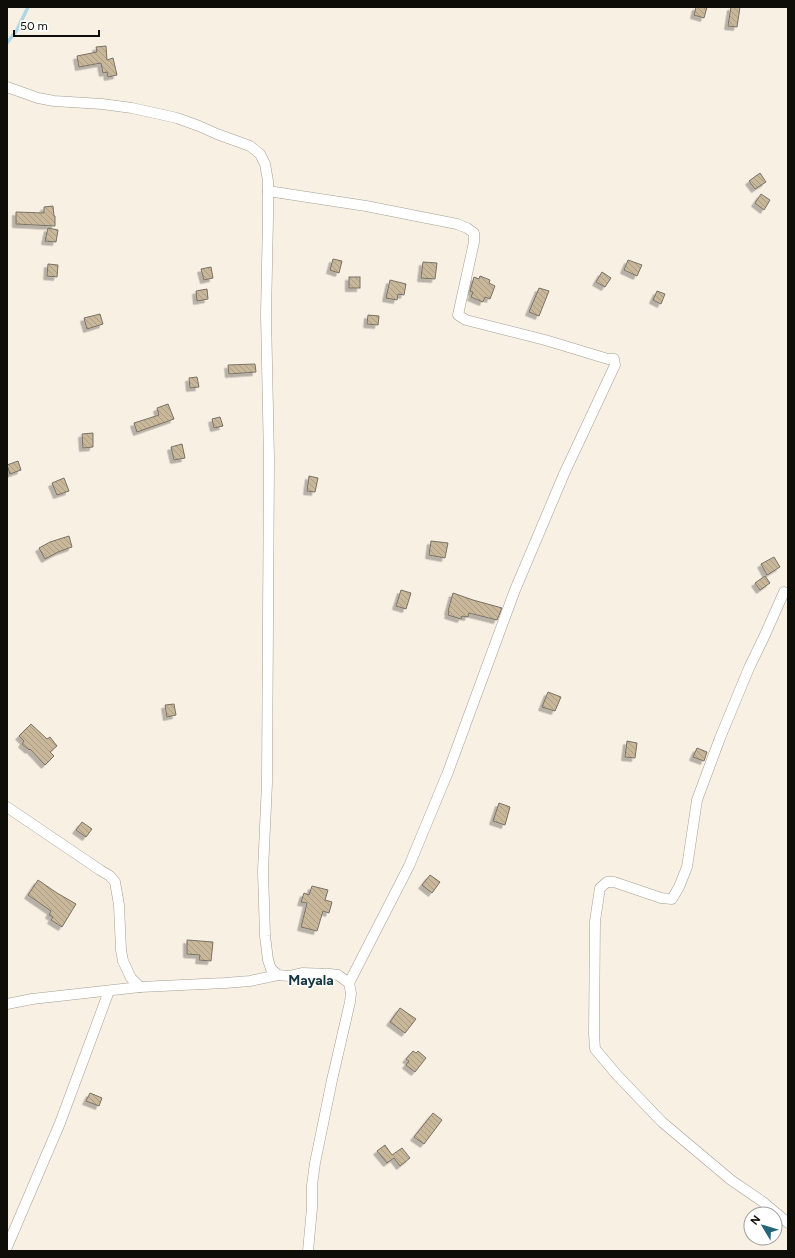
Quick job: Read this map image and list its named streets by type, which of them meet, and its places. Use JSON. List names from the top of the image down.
{
  "districts": ["Mayala"],
  "scale_bar": "50 m",
  "north": "top left"
}
